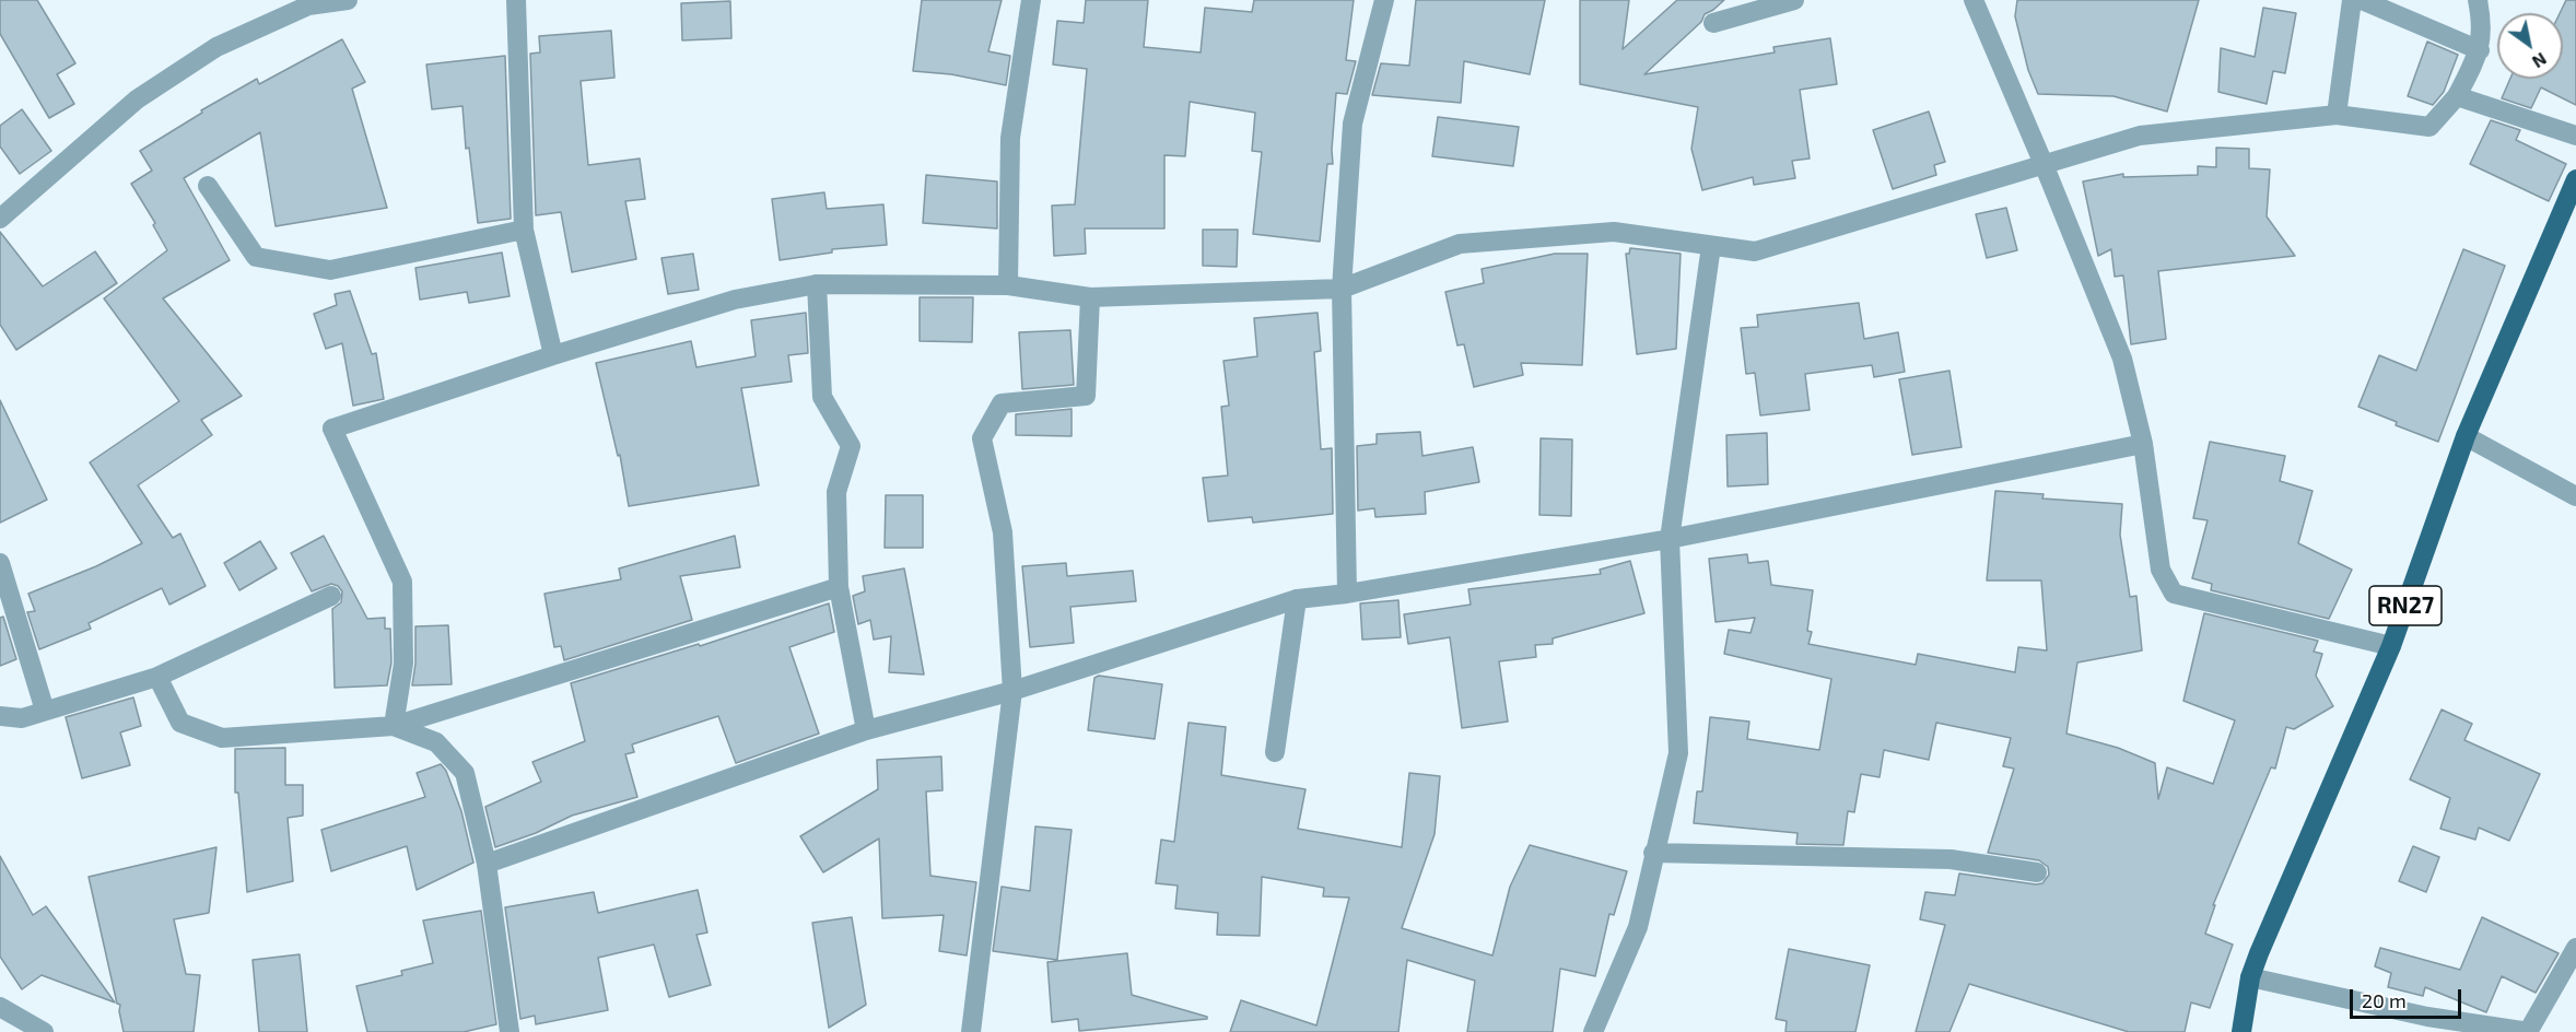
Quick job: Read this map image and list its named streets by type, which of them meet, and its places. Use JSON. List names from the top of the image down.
{
  "streets": {
    "main road": ["RN27"]
  },
  "scale_bar": "20 m",
  "north": "bottom right"
}
